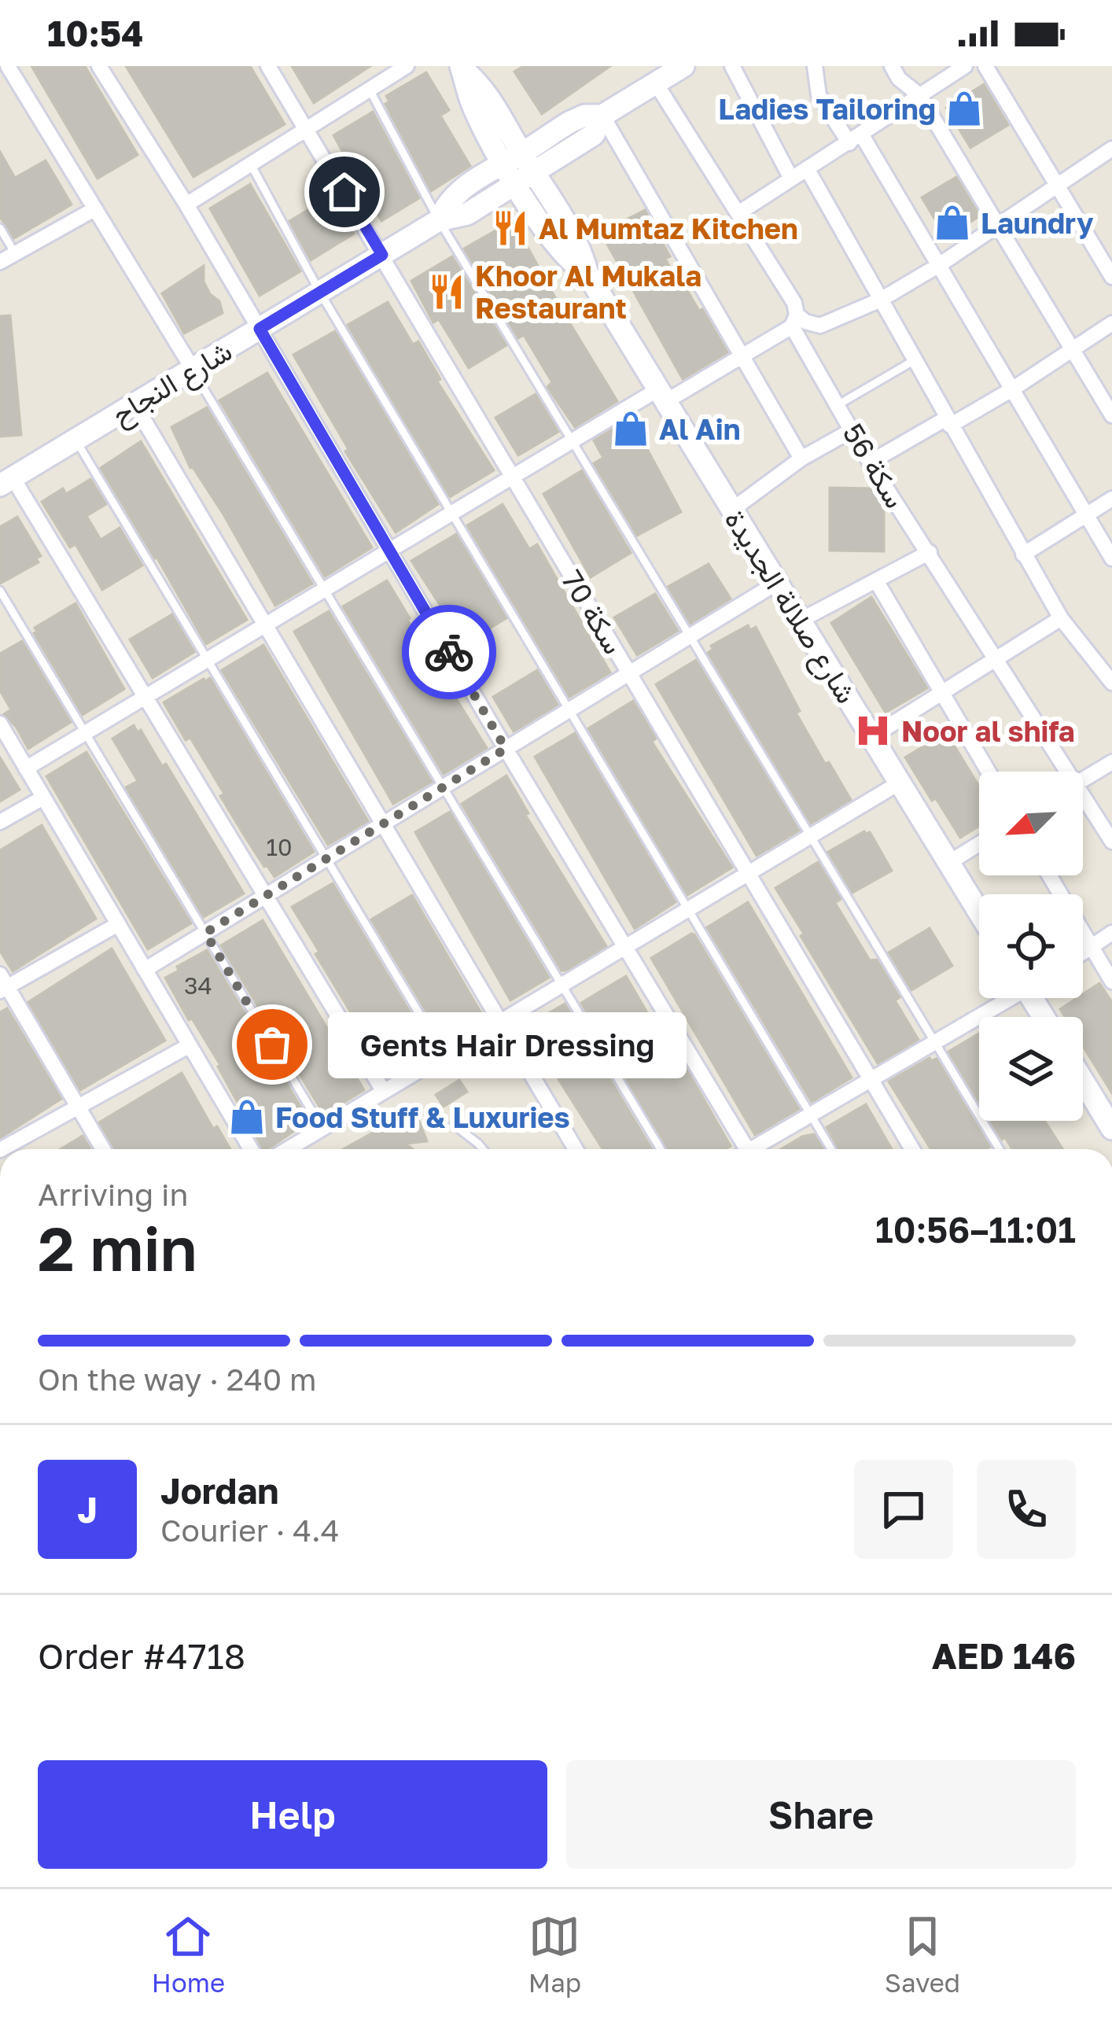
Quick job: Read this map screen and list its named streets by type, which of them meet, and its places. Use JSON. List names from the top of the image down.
{
  "streets": {
    "street": [
      "شارع النجاح",
      "سكة 56",
      "شارع صلالة الجديدة",
      "سكة 70"
    ]
  },
  "crossings": [
    ["شارع النجاح", "سكة 56"],
    ["شارع النجاح", "شارع صلالة الجديدة"],
    ["شارع النجاح", "سكة 70"]
  ],
  "places": {
    "shop": [
      "Ladies Tailoring",
      "Laundry",
      "Al Ain",
      "Food Stuff & Luxuries"
    ],
    "restaurant": ["Al Mumtaz Kitchen", "Khoor Al Mukala Restaurant"],
    "hospital": ["Noor al shifa"],
    "other": ["Gents Hair Dressing"]
  },
  "house_numbers": ["10", "34"],
  "north": "bottom left",
  "page": {
    "status": "10:54",
    "bubble": "Gents Hair Dressing",
    "heading": ["2 min", "Arriving in", "10:56–11:01"],
    "panel": [
      "Jordan",
      "Courier · 4.4",
      "Order #4718",
      "AED 146"
    ],
    "bar": "On the way · 240 m",
    "round": "J",
    "buttons": ["Help", "Share"],
    "tabs": ["Home", "Map", "Saved"]
  }
}
